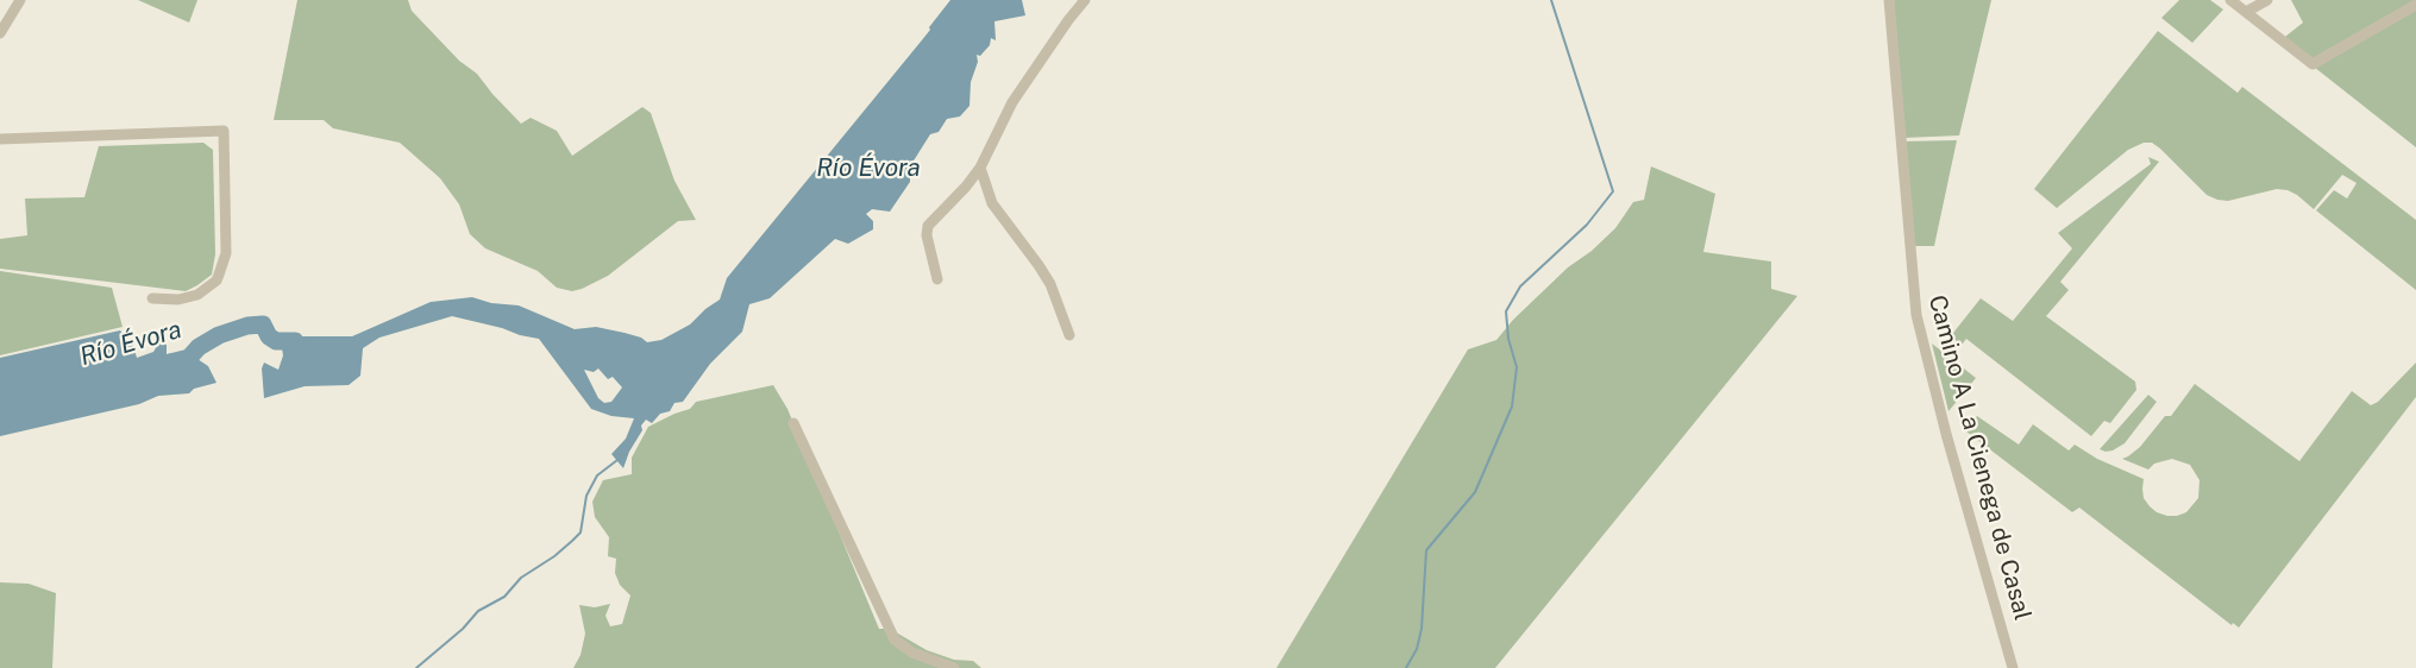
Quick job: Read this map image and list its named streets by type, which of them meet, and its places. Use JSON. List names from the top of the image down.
{
  "streets": {
    "street": ["Camino A La Cienega de Casal"]
  },
  "water": ["Río Évora"]
}
